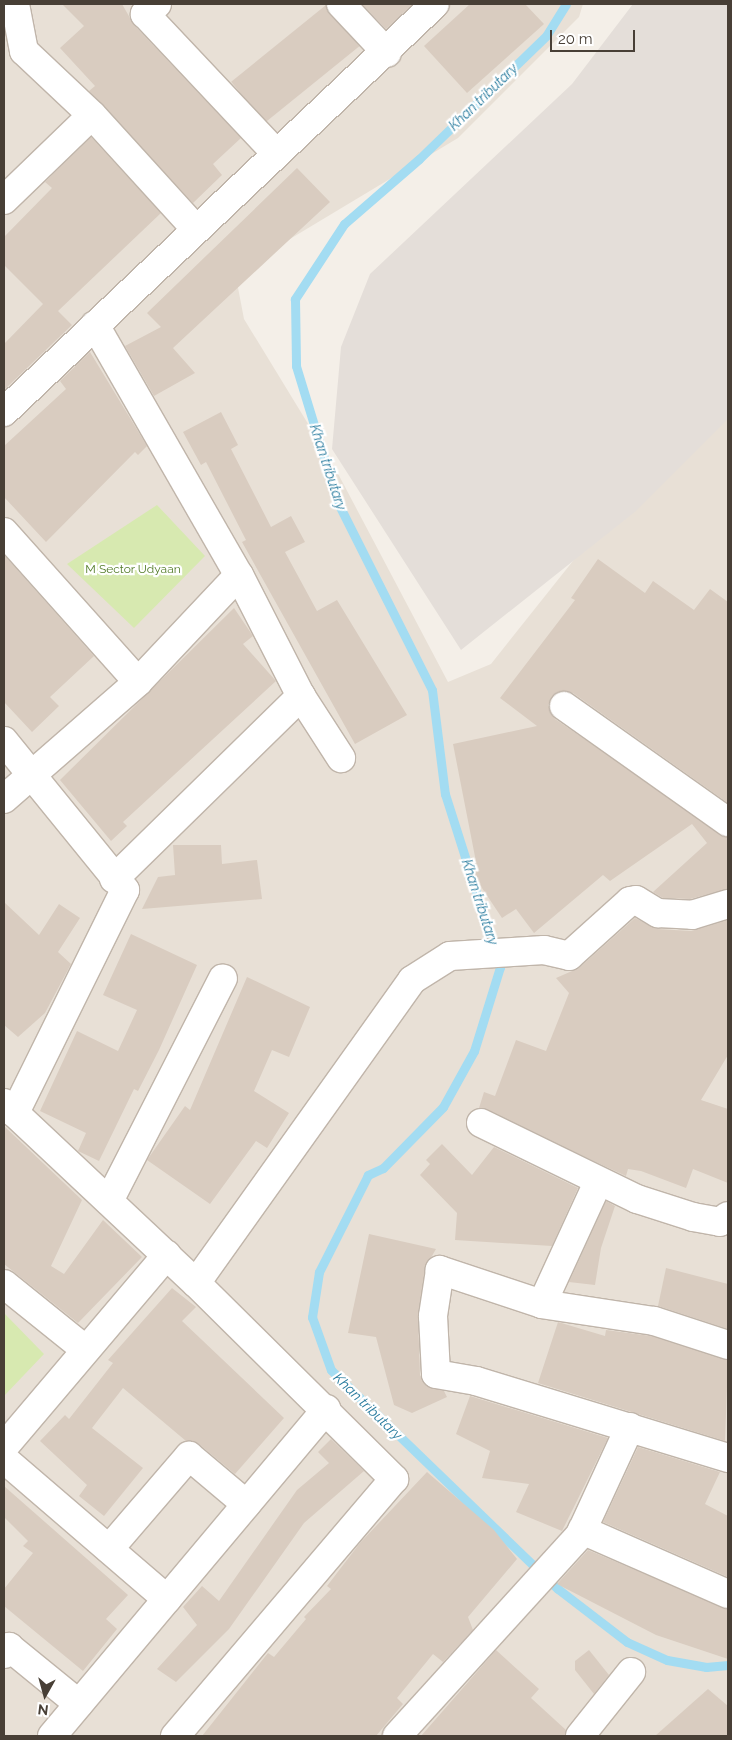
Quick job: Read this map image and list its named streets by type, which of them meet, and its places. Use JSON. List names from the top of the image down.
{
  "water": ["Khan tributary"],
  "parks": ["M Sector Udyaan"],
  "scale_bar": "20 m",
  "north": "bottom"
}
